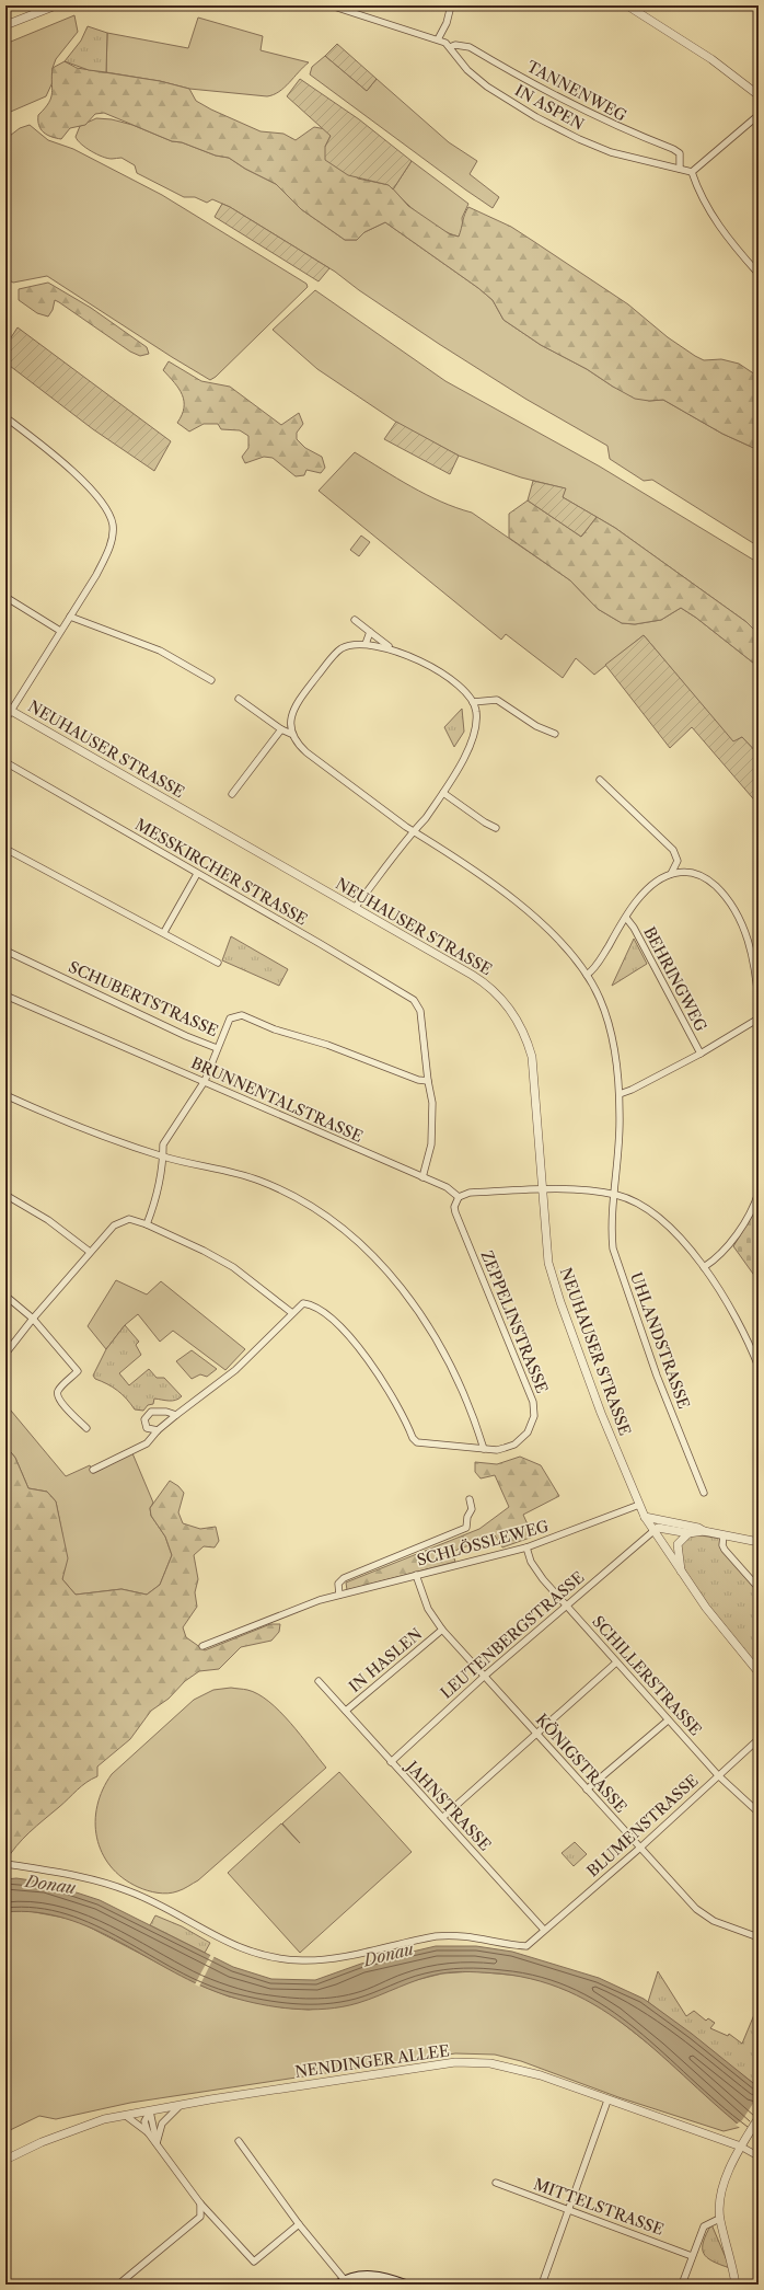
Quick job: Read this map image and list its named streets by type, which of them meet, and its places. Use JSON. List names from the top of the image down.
{
  "streets": {
    "street": [
      "TANNENWEG",
      "IN ASPEN",
      "NEUHAUSER STRASSE",
      "MESSKIRCHER STRASSE",
      "BEHRINGWEG",
      "SCHUBERTSTRASSE",
      "BRUNNENTALSTRASSE",
      "ZEPPELINSTRASSE",
      "UHLANDSTRASSE",
      "SCHLÖSSLEWEG",
      "LEUTENBERGSTRASSE",
      "IN HASLEN",
      "SCHILLERSTRASSE",
      "KÖNIGSTRASSE",
      "JAHNSTRASSE",
      "BLUMENSTRASSE",
      "NENDINGER ALLEE",
      "MITTELSTRASSE"
    ]
  },
  "crossings": [
    ["TANNENWEG", "IN ASPEN"],
    ["NEUHAUSER STRASSE", "SCHLÖSSLEWEG"],
    ["NEUHAUSER STRASSE", "LEUTENBERGSTRASSE"],
    ["MESSKIRCHER STRASSE", "SCHUBERTSTRASSE"],
    ["BRUNNENTALSTRASSE", "ZEPPELINSTRASSE"],
    ["SCHLÖSSLEWEG", "SCHILLERSTRASSE"],
    ["SCHLÖSSLEWEG", "KÖNIGSTRASSE"],
    ["LEUTENBERGSTRASSE", "SCHILLERSTRASSE"],
    ["LEUTENBERGSTRASSE", "KÖNIGSTRASSE"],
    ["LEUTENBERGSTRASSE", "JAHNSTRASSE"],
    ["IN HASLEN", "KÖNIGSTRASSE"],
    ["IN HASLEN", "JAHNSTRASSE"],
    ["SCHILLERSTRASSE", "BLUMENSTRASSE"],
    ["KÖNIGSTRASSE", "BLUMENSTRASSE"],
    ["JAHNSTRASSE", "BLUMENSTRASSE"]
  ],
  "water": ["Donau"]
}
